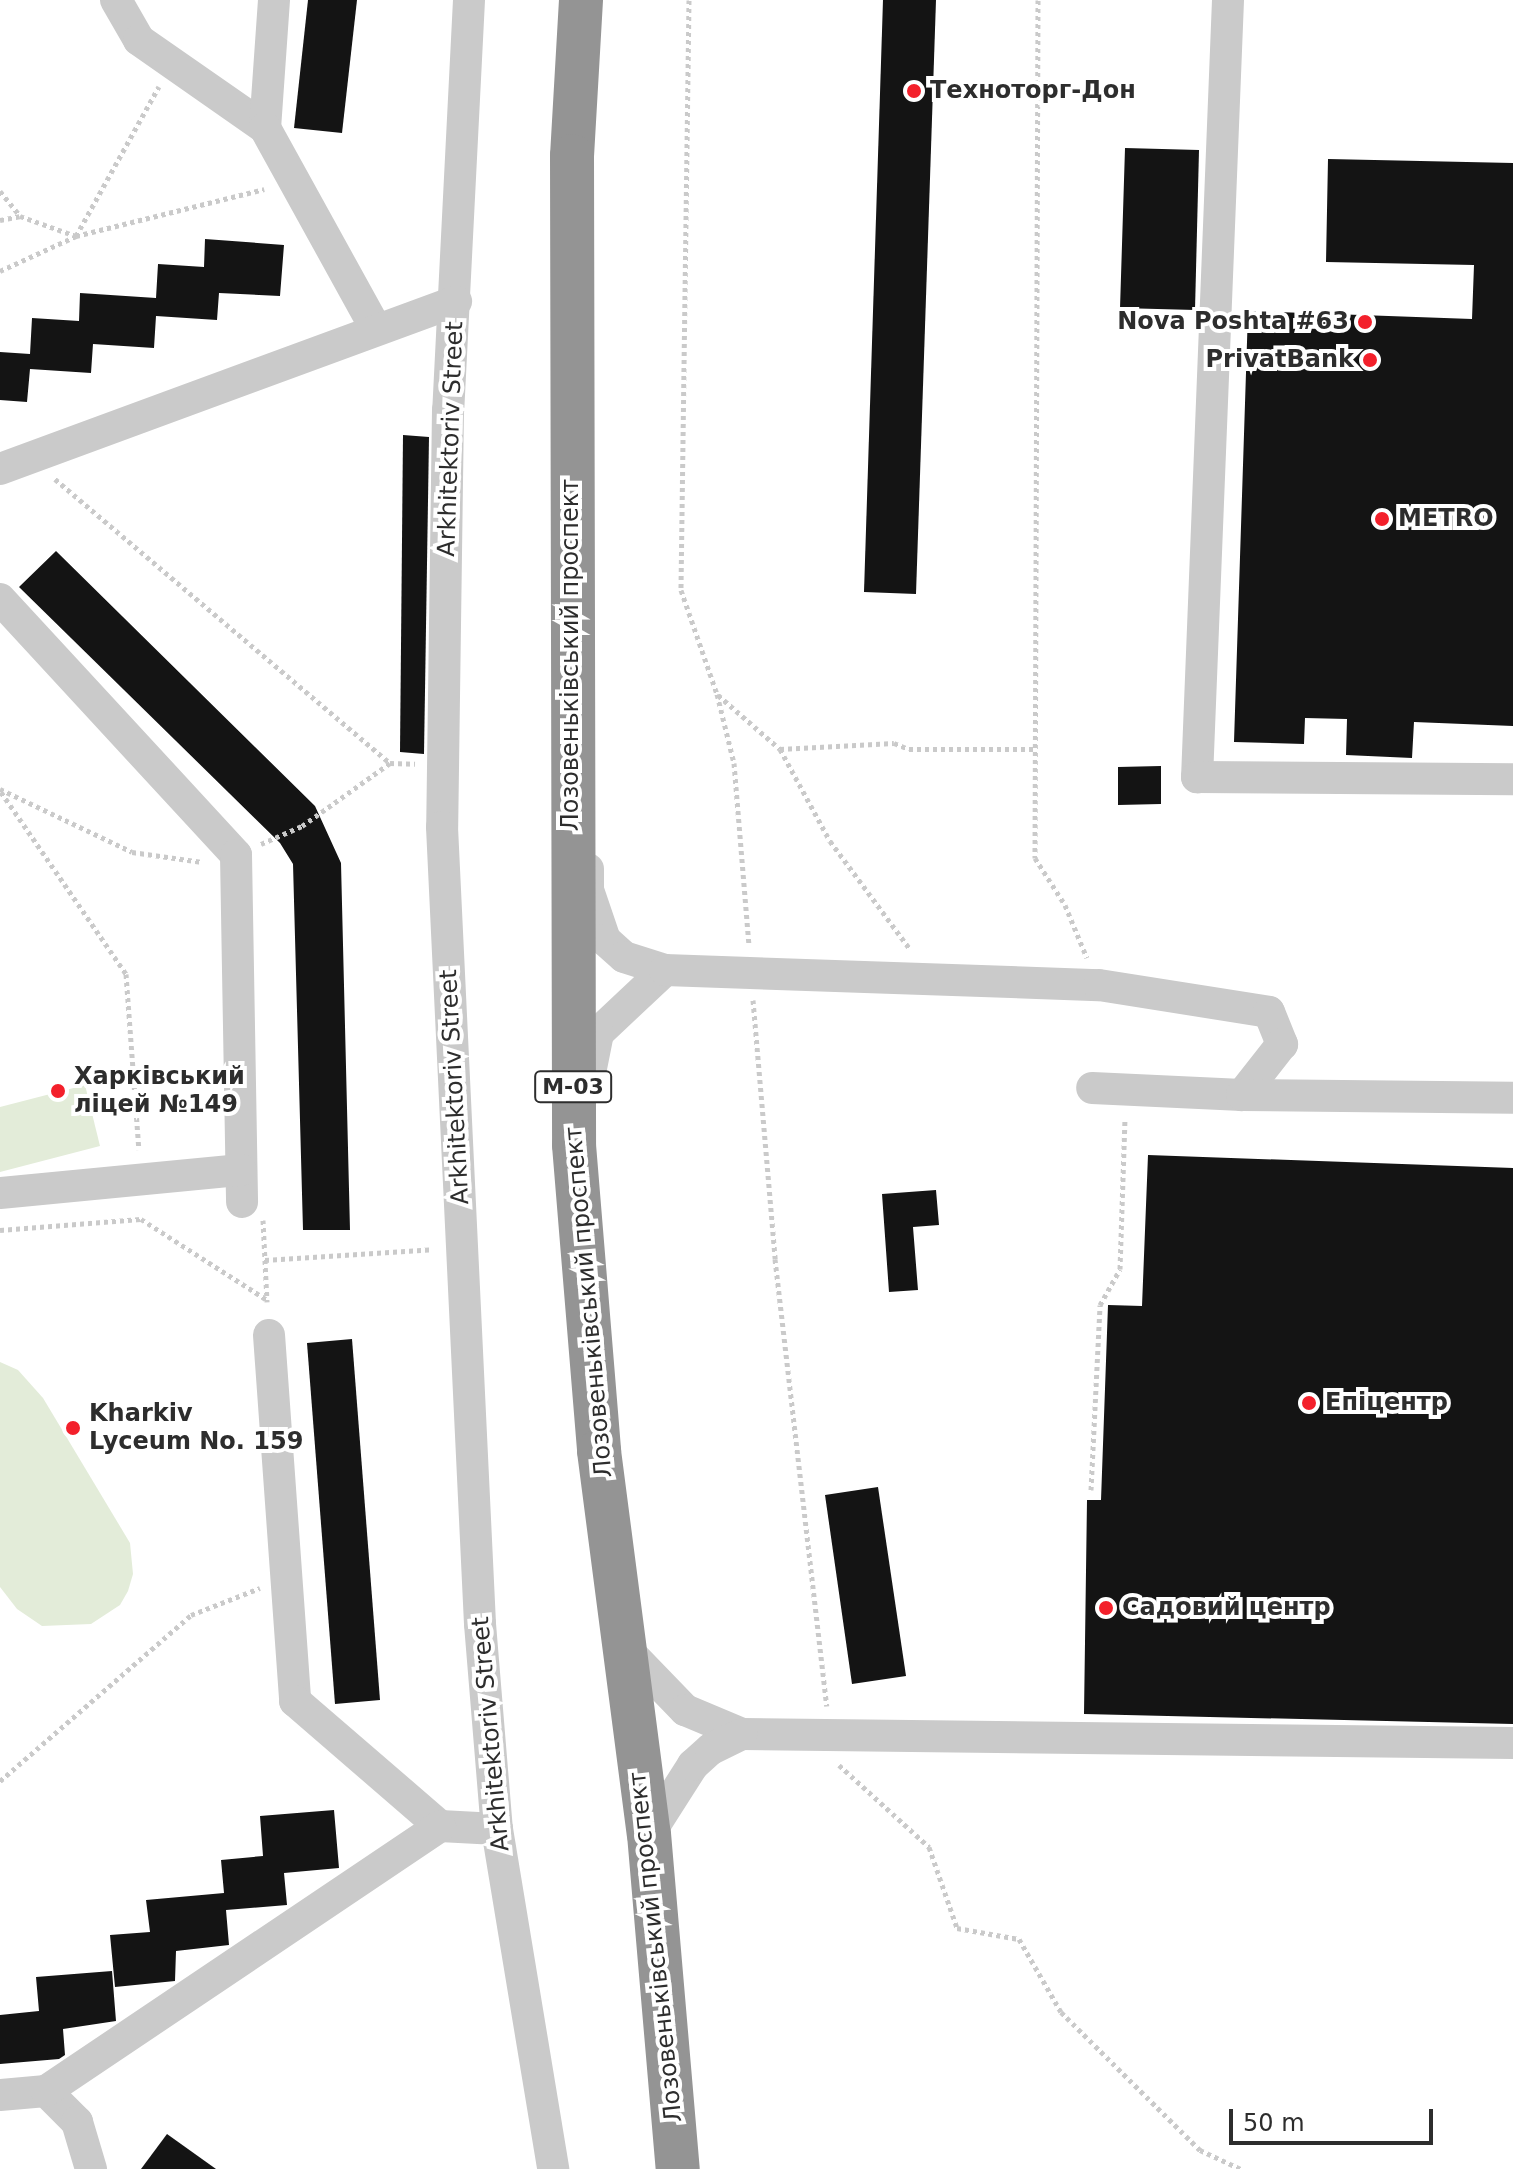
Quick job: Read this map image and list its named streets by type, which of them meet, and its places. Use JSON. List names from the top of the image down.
{
  "streets": {
    "highway": ["Лозовеньківський проспект", "М-03"],
    "street": ["Arkhitektoriv Street"]
  },
  "places": [
    "Техноторг-Дон",
    "Nova Poshta #63",
    "PrivatBank",
    "METRO",
    "Харківський ліцей №149",
    "Епіцентр",
    "Kharkiv Lyceum No. 159",
    "Садовий центр"
  ],
  "scale_bar": "50 m"
}
